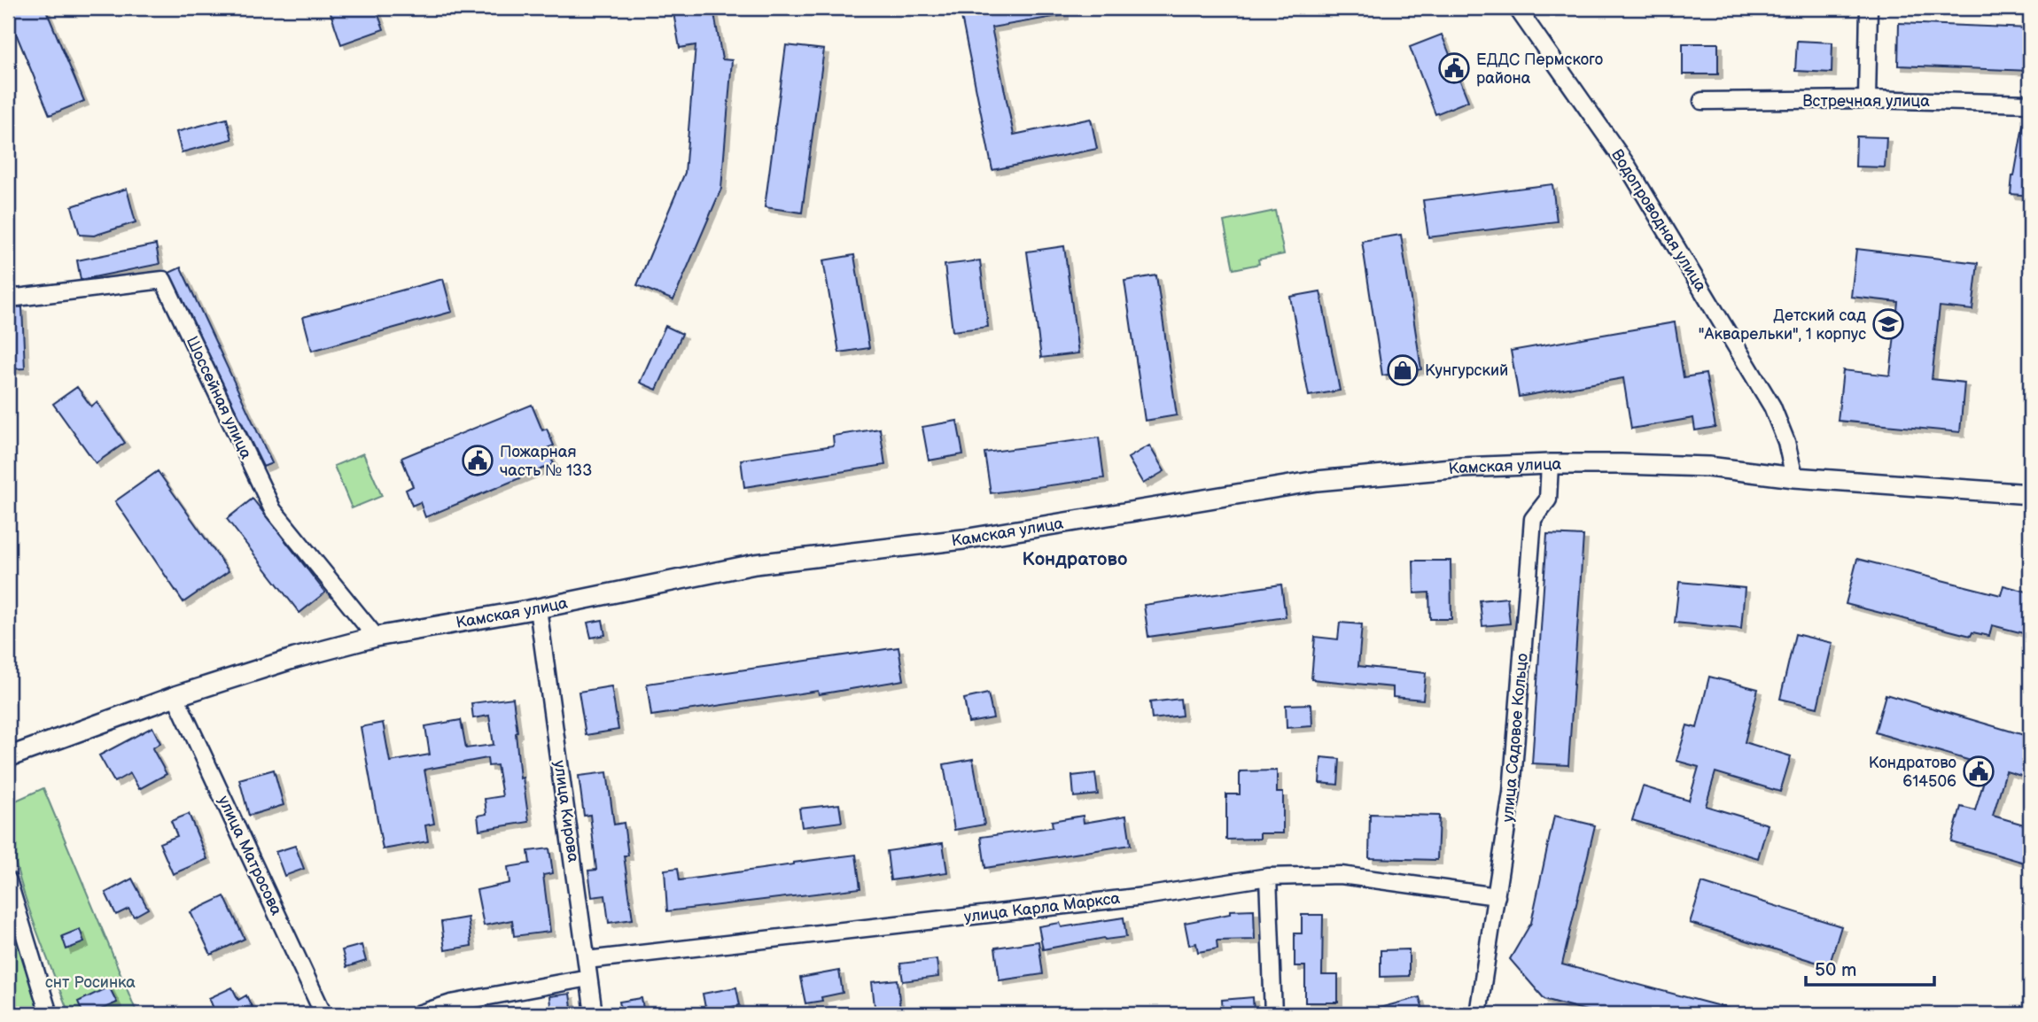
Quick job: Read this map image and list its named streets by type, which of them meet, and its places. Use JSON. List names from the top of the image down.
{
  "streets": {
    "street": [
      "Встречная улица",
      "Водопроводная улица",
      "Шоссейная улица",
      "Камская улица",
      "улица Садовое Кольцо",
      "улица Кирова",
      "улица Матросова",
      "улица Карла Маркса"
    ]
  },
  "crossings": [
    ["Водопроводная улица", "Камская улица"],
    ["Шоссейная улица", "Камская улица"],
    ["Камская улица", "улица Садовое Кольцо"],
    ["Камская улица", "улица Кирова"],
    ["Камская улица", "улица Матросова"],
    ["улица Садовое Кольцо", "улица Карла Маркса"],
    ["улица Кирова", "улица Карла Маркса"]
  ],
  "districts": ["Кондратово"],
  "parks": ["снт Росинка"],
  "places": {
    "public building": ["ЕДДС Пермского района", "Пожарная часть № 133", "Кондратово 614506"],
    "school or university": ["Детский сад \"Акварельки\", 1 корпус"],
    "shop": ["Кунгурский"]
  },
  "scale_bar": "50 m"
}
